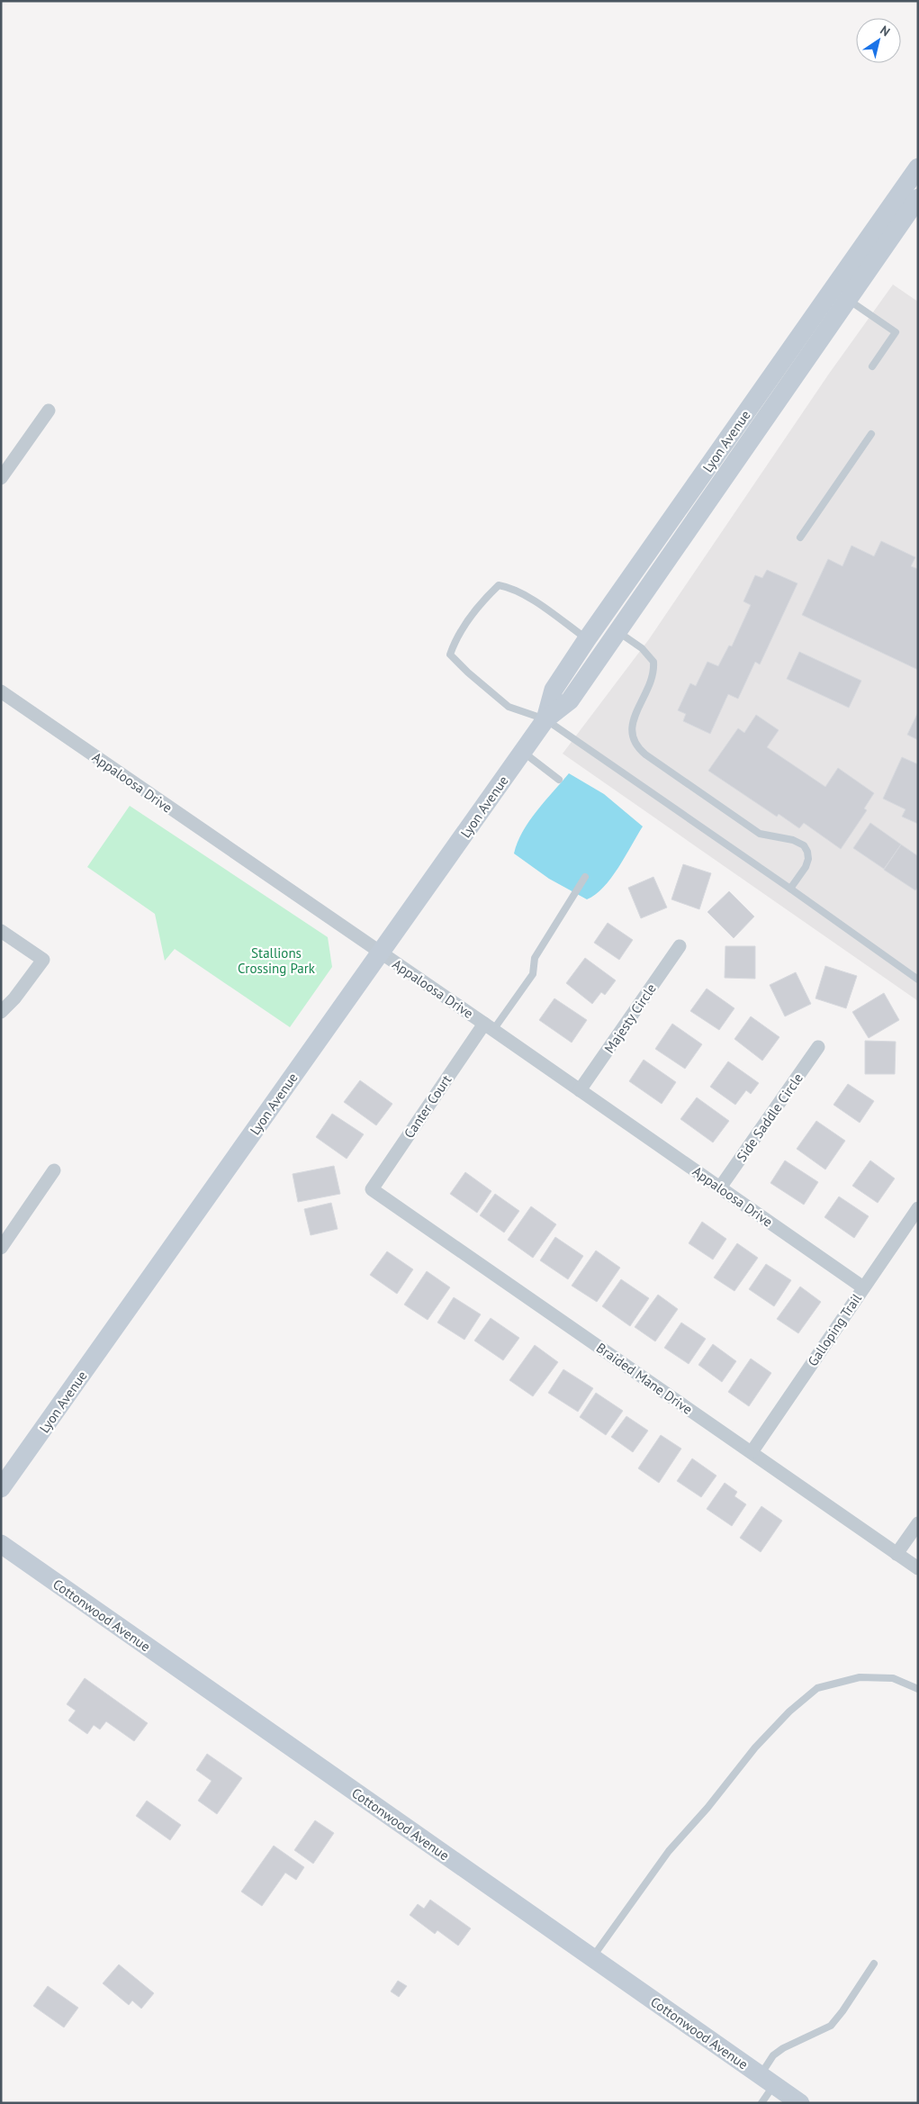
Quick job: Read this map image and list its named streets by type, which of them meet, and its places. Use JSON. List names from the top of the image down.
{
  "streets": {
    "street": [
      "Lyon Avenue",
      "Appaloosa Drive",
      "Majesty Circle",
      "Canter Court",
      "Side Saddle Circle",
      "Galloping Trail",
      "Braided Mane Drive",
      "Cottonwood Avenue"
    ]
  },
  "crossings": [
    ["Lyon Avenue", "Appaloosa Drive"],
    ["Appaloosa Drive", "Majesty Circle"],
    ["Appaloosa Drive", "Canter Court"],
    ["Appaloosa Drive", "Side Saddle Circle"],
    ["Appaloosa Drive", "Galloping Trail"],
    ["Canter Court", "Braided Mane Drive"],
    ["Galloping Trail", "Braided Mane Drive"]
  ],
  "parks": ["Stallions Crossing Park"],
  "north": "top right"
}
